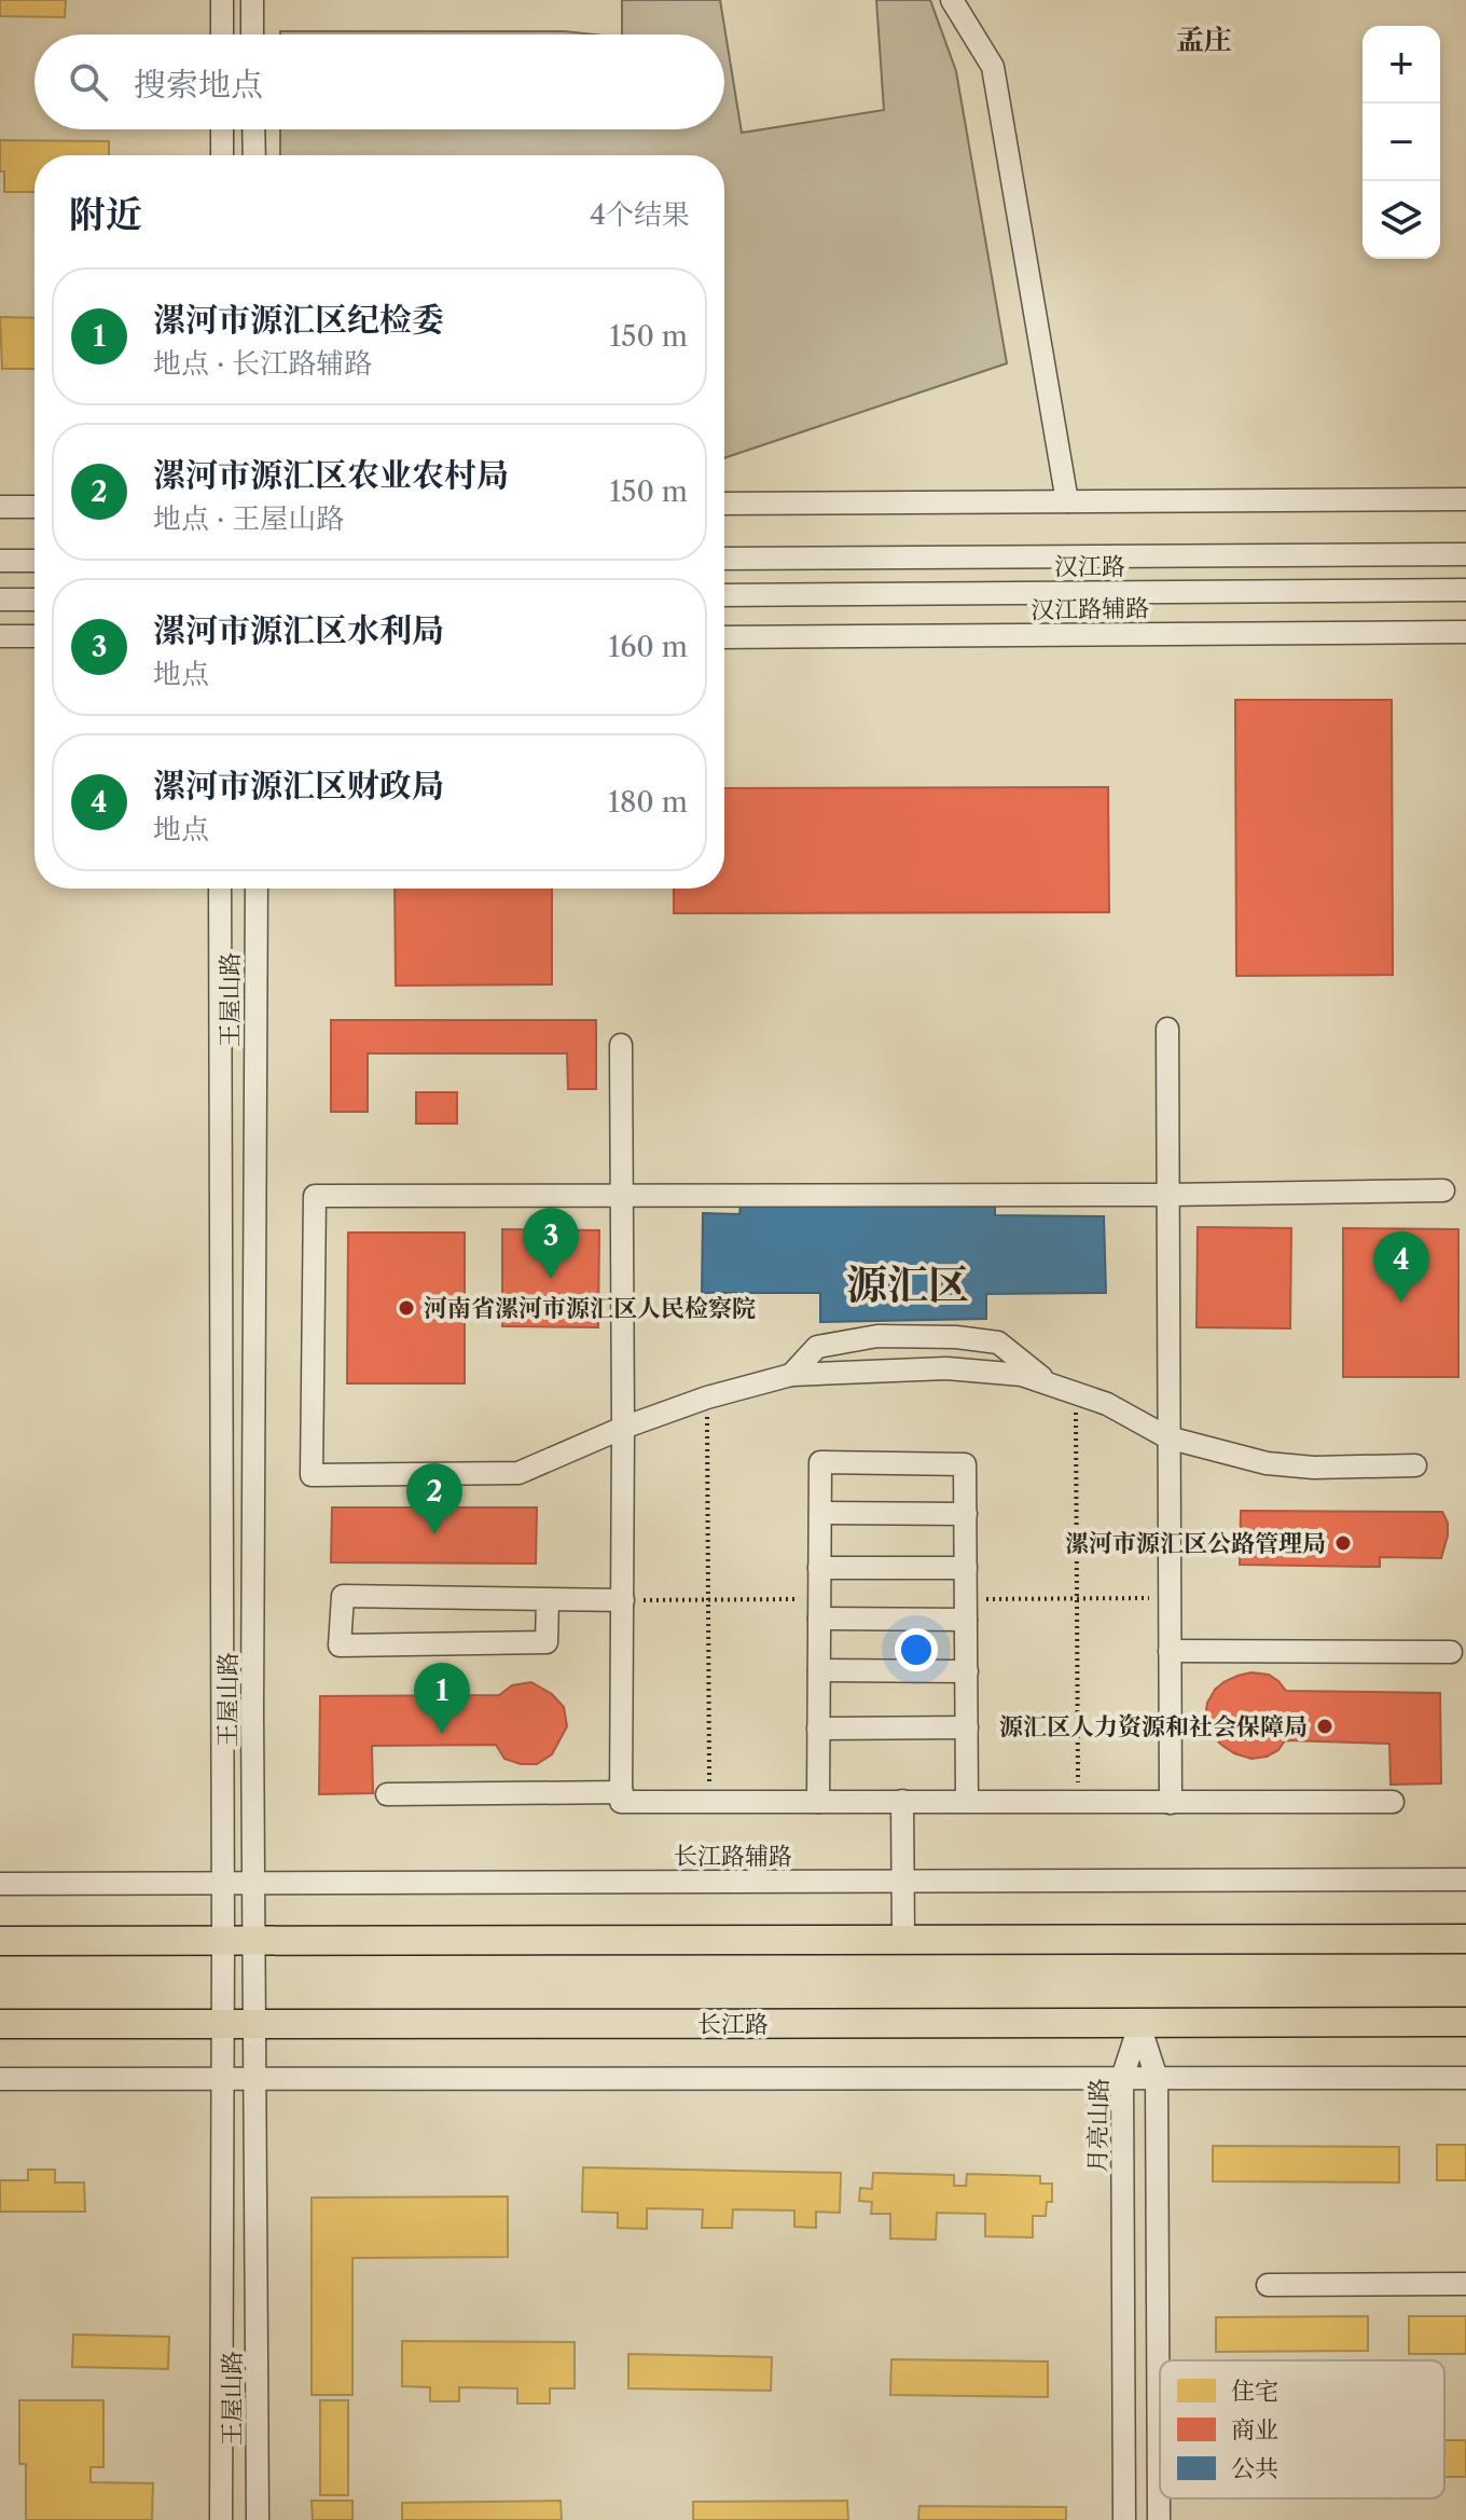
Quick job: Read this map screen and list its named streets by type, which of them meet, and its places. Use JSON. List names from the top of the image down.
{
  "streets": {
    "main road": ["长江路"],
    "street": [
      "汉江路",
      "汉江路辅路",
      "王屋山路",
      "长江路辅路",
      "月亮山路"
    ]
  },
  "crossings": [
    ["王屋山路", "长江路辅路"],
    ["王屋山路", "长江路"],
    ["长江路", "月亮山路"]
  ],
  "districts": ["孟庄", "源汇区"],
  "places": ["河南省漯河市源汇区人民检察院", "漯河市源汇区公路管理局", "源汇区人力资源和社会保障局"],
  "legend": ["住宅", "商业", "公共"],
  "page": {
    "map_buttons": ["+", "−"],
    "search": "搜索地点",
    "heading": ["附近", "4个结果"],
    "list": [
      {
        "mark": "1",
        "name": "漯河市源汇区纪检委",
        "note": "地点 · 长江路辅路",
        "value": "150 m"
      },
      {
        "mark": "2",
        "name": "漯河市源汇区农业农村局",
        "note": "地点 · 王屋山路",
        "value": "150 m"
      },
      {
        "mark": "3",
        "name": "漯河市源汇区水利局",
        "note": "地点",
        "value": "160 m"
      },
      {
        "mark": "4",
        "name": "漯河市源汇区财政局",
        "note": "地点",
        "value": "180 m"
      }
    ],
    "pins": [
      "3",
      "4",
      "2",
      "1"
    ]
  }
}
